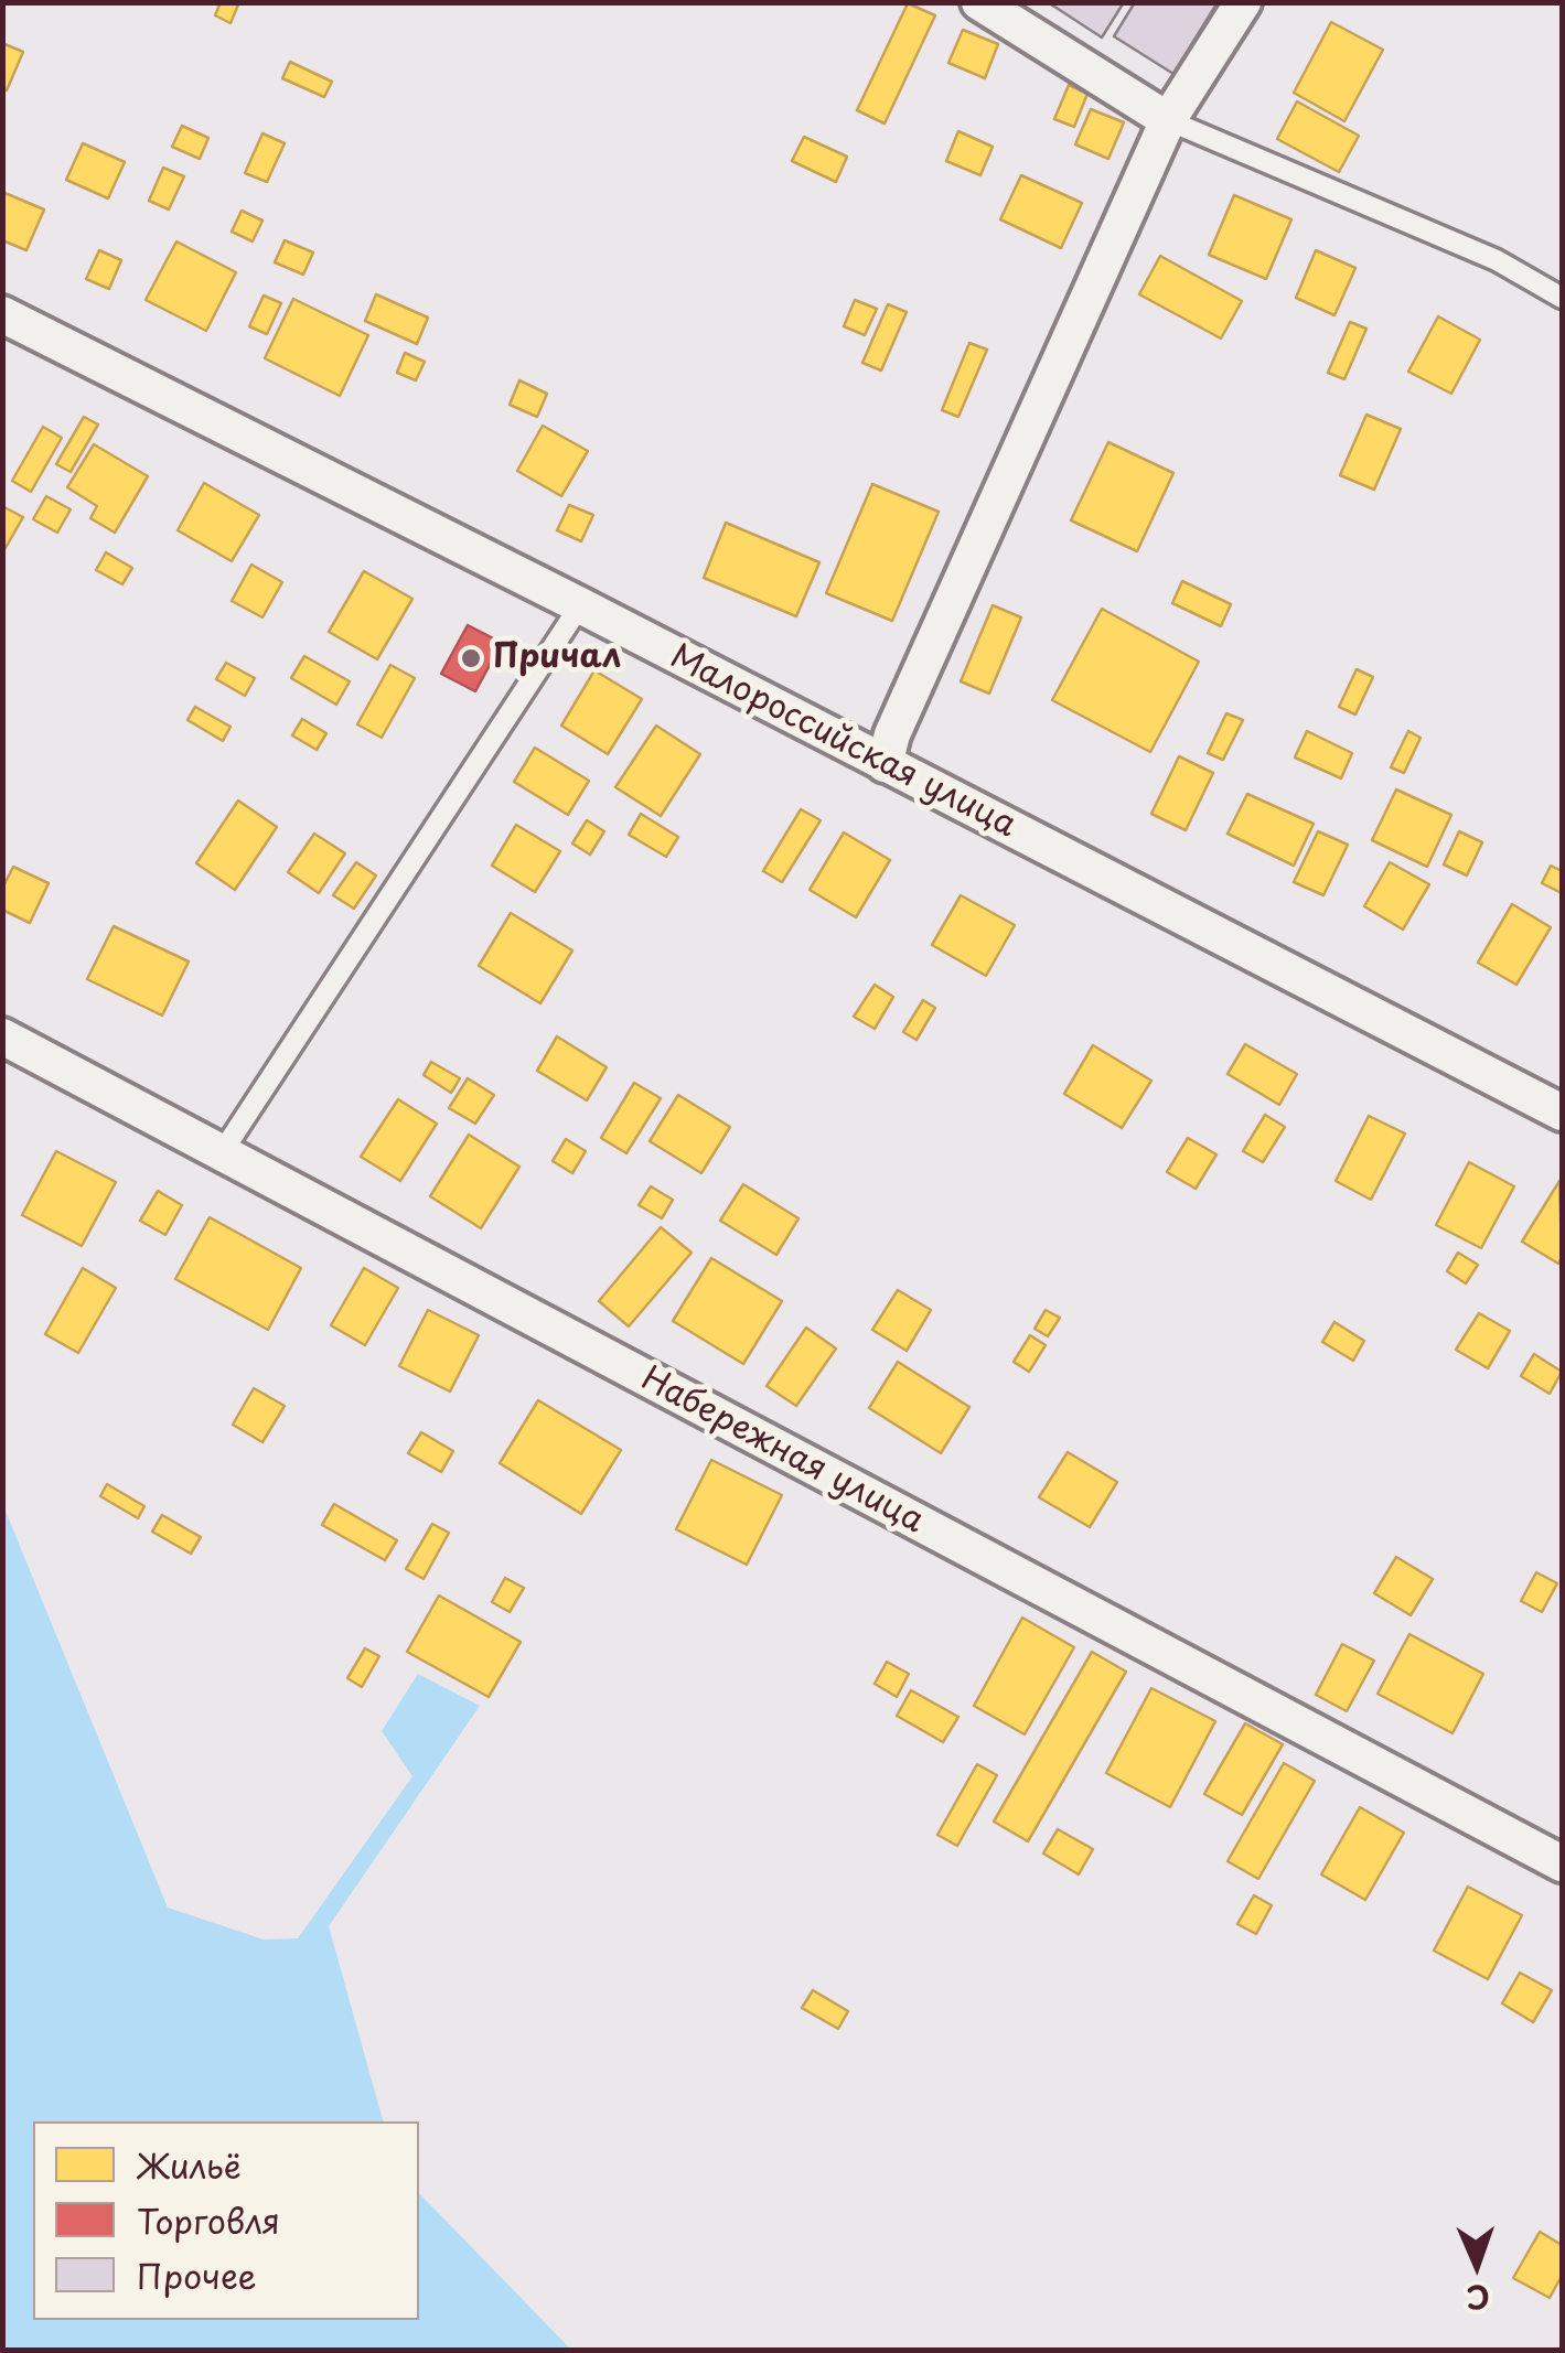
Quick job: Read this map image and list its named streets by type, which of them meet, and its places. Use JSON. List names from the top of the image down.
{
  "streets": {
    "street": ["Малороссийская улица", "Набережная улица"]
  },
  "places": ["Причал"],
  "legend": ["Жильё", "Торговля", "Прочее"],
  "north": "bottom"
}
